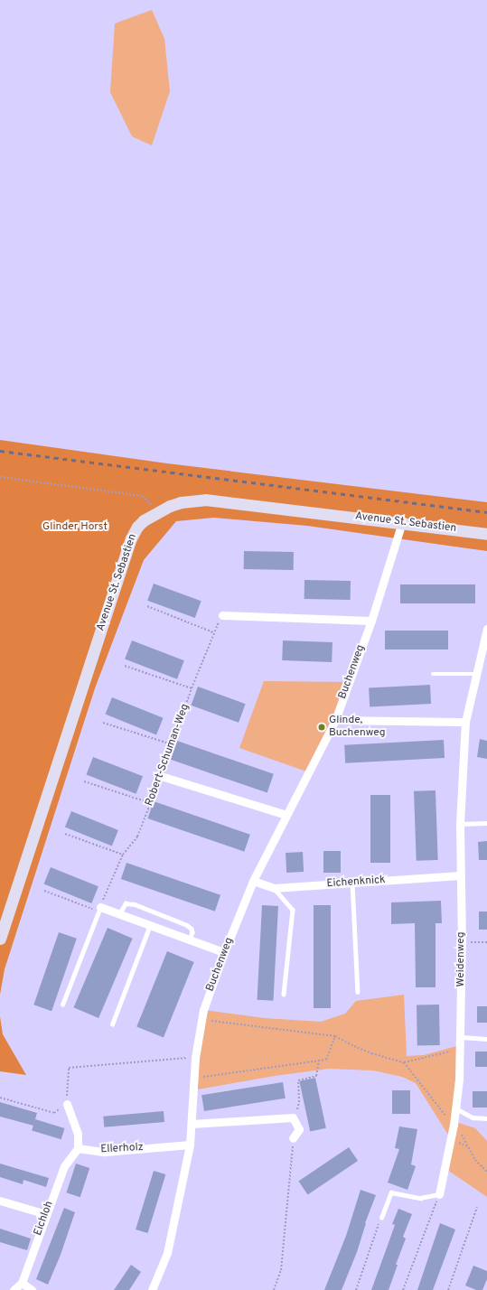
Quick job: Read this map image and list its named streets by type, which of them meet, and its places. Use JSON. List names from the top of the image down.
{
  "streets": {
    "main road": ["Avenue St. Sebastien"],
    "street": [
      "Buchenweg",
      "Eichenknick",
      "Weidenweg",
      "Ellerholz",
      "Eichloh"
    ],
    "path": ["Robert-Schuman-Weg"]
  },
  "crossings": [
    ["Avenue St. Sebastien", "Buchenweg"],
    ["Buchenweg", "Eichenknick"],
    ["Buchenweg", "Ellerholz"],
    ["Eichenknick", "Weidenweg"],
    ["Ellerholz", "Eichloh"]
  ],
  "parks": ["Glinder Horst"],
  "places": ["Glinde, Buchenweg"]
}
